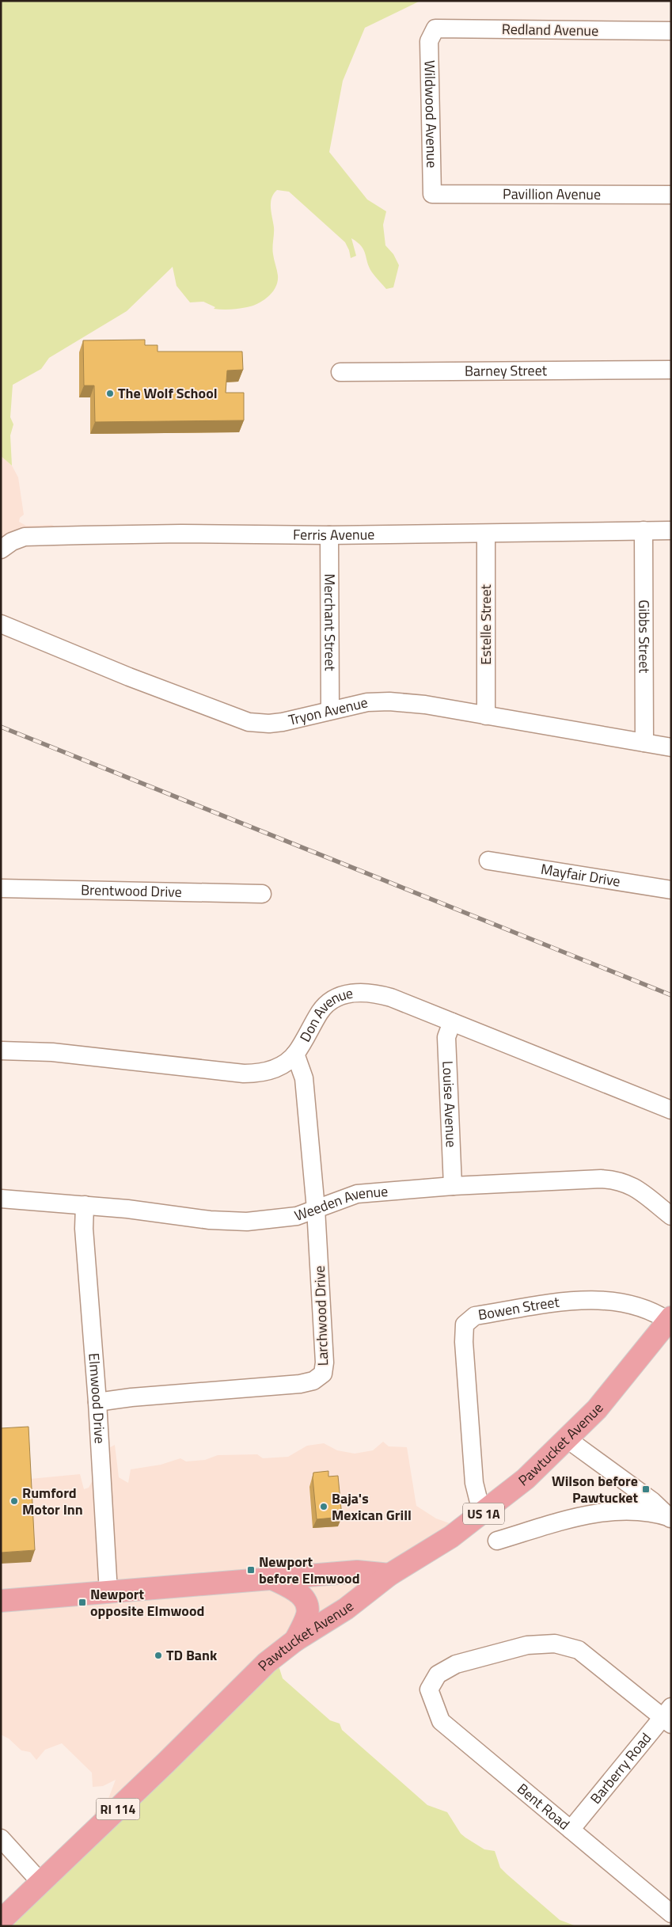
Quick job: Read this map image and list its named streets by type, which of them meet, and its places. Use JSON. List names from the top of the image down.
{
  "streets": {
    "main road": ["Pawtucket Avenue", "US 1A", "RI 114"],
    "street": [
      "Redland Avenue",
      "Wildwood Avenue",
      "Pavillion Avenue",
      "Barney Street",
      "Ferris Avenue",
      "Merchant Street",
      "Estelle Street",
      "Gibbs Street",
      "Tryon Avenue",
      "Mayfair Drive",
      "Brentwood Drive",
      "Don Avenue",
      "Louise Avenue",
      "Weeden Avenue",
      "Bowen Street",
      "Larchwood Drive",
      "Elmwood Drive",
      "Barberry Road",
      "Bent Road"
    ]
  },
  "crossings": [
    ["Redland Avenue", "Wildwood Avenue"],
    ["Wildwood Avenue", "Pavillion Avenue"],
    ["Ferris Avenue", "Merchant Street"],
    ["Ferris Avenue", "Estelle Street"],
    ["Ferris Avenue", "Gibbs Street"],
    ["Merchant Street", "Tryon Avenue"],
    ["Estelle Street", "Tryon Avenue"],
    ["Gibbs Street", "Tryon Avenue"],
    ["Don Avenue", "Louise Avenue"],
    ["Don Avenue", "Larchwood Drive"],
    ["Louise Avenue", "Weeden Avenue"],
    ["Weeden Avenue", "Larchwood Drive"],
    ["Weeden Avenue", "Elmwood Drive"],
    ["Bowen Street", "Pawtucket Avenue"],
    ["Larchwood Drive", "Elmwood Drive"],
    ["Barberry Road", "Bent Road"]
  ],
  "places": {
    "other": [
      "The Wolf School",
      "Rumford Motor Inn",
      "Baja's Mexican Grill",
      "TD Bank"
    ],
    "transit": ["Wilson before Pawtucket", "Newport before Elmwood", "Newport opposite Elmwood"]
  }
}
